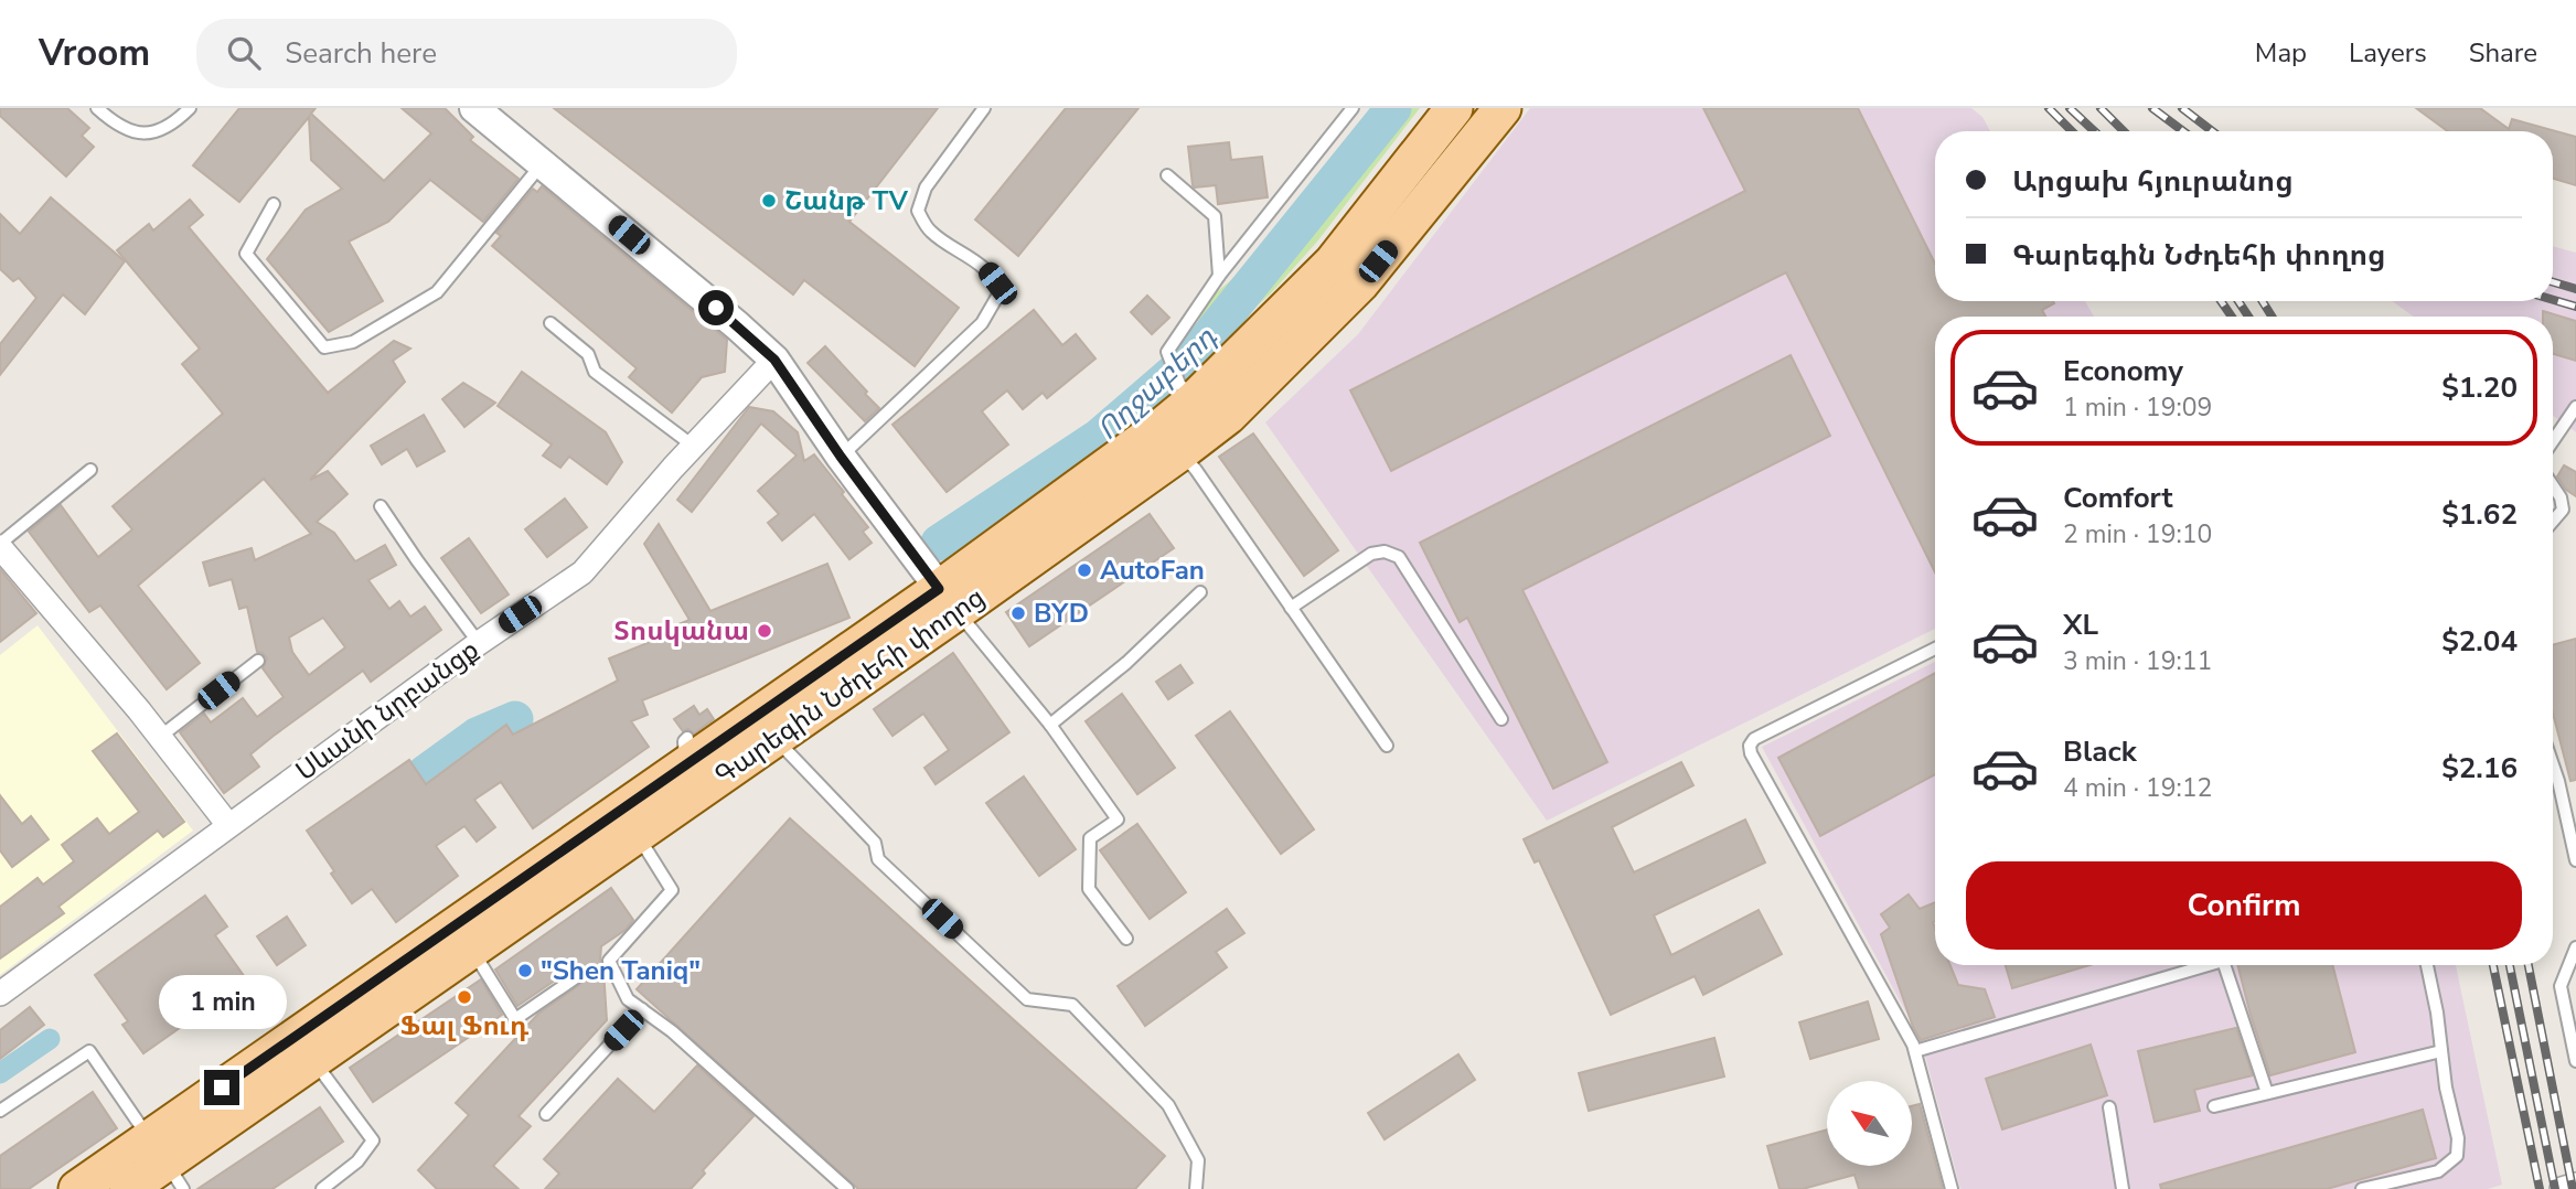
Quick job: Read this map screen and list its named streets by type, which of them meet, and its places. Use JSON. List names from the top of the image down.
{
  "streets": {
    "main road": ["Գարեգին Նժդեհի փողոց"],
    "street": ["Սևանի նրբանցք"]
  },
  "water": ["Ողջաբերդ"],
  "places": [
    "Շանթ TV",
    "AutoFan",
    "BYD",
    "Տոսկանա",
    "\"Shen Taniq\"",
    "Ֆալ Ֆուդ"
  ],
  "north": "top left",
  "page": {
    "header": "Vroom",
    "search": "Search here",
    "nav": ["Map", "Layers", "Share"],
    "banner": ["Արցախ հյուրանոց", "Գարեգին Նժդեհի փողոց"],
    "list": [
      {
        "name": "Economy",
        "note": "1 min · 19:09",
        "value": "$1.20"
      },
      {
        "name": "Comfort",
        "note": "2 min · 19:10",
        "value": "$1.62"
      },
      {
        "name": "XL",
        "note": "3 min · 19:11",
        "value": "$2.04"
      },
      {
        "name": "Black",
        "note": "4 min · 19:12",
        "value": "$2.16"
      }
    ],
    "buttons": "Confirm",
    "bubble": "1 min"
  }
}
